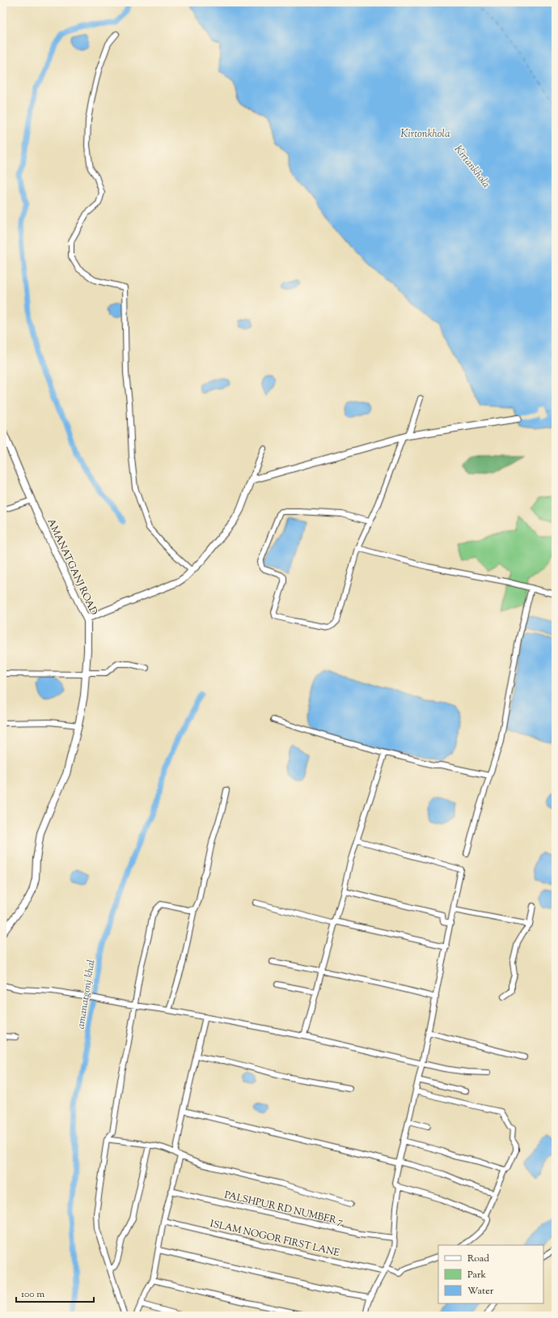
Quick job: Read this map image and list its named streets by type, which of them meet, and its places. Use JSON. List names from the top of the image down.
{
  "streets": {
    "main road": ["AMANATGANJ ROAD"],
    "street": ["PALSHPUR RD NUMBER 7", "ISLAM NOGOR FIRST LANE"]
  },
  "water": ["Kirtonkhola", "Kirtankhola", "amanatgonj khal"],
  "legend": ["Road", "Park", "Water"],
  "scale_bar": "100 m"
}
